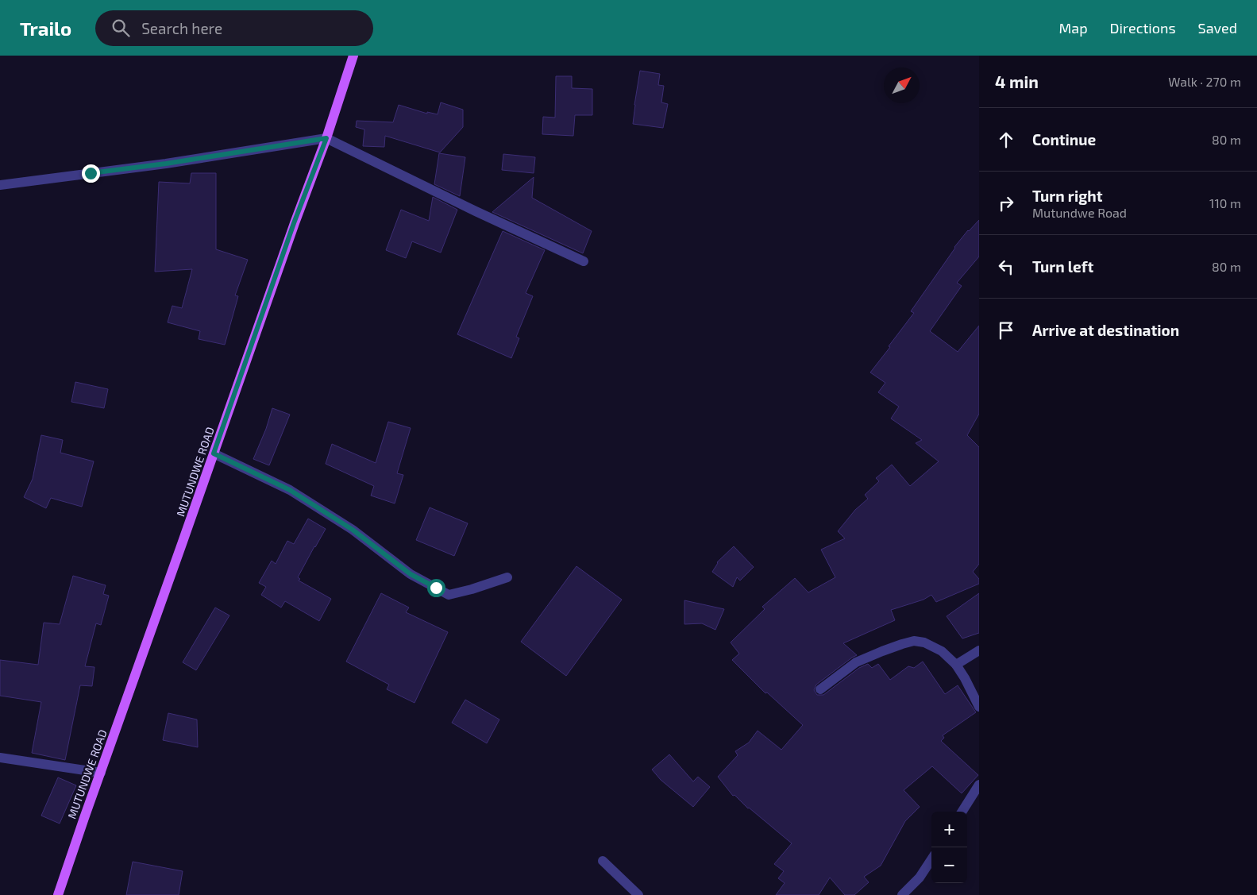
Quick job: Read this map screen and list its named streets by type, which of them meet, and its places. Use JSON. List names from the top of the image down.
{
  "streets": {
    "main road": ["MUTUNDWE ROAD"]
  },
  "north": "top right",
  "page": {
    "header": "Trailo",
    "search": "Search here",
    "nav": ["Map", "Directions", "Saved"],
    "heading": ["4 min", "Walk · 270 m"],
    "list": [
      ["Continue", "80 m"],
      ["Turn right", "Mutundwe Road", "110 m"],
      ["Turn left", "80 m"],
      "Arrive at destination"
    ],
    "map_buttons": ["+", "−"]
  }
}
